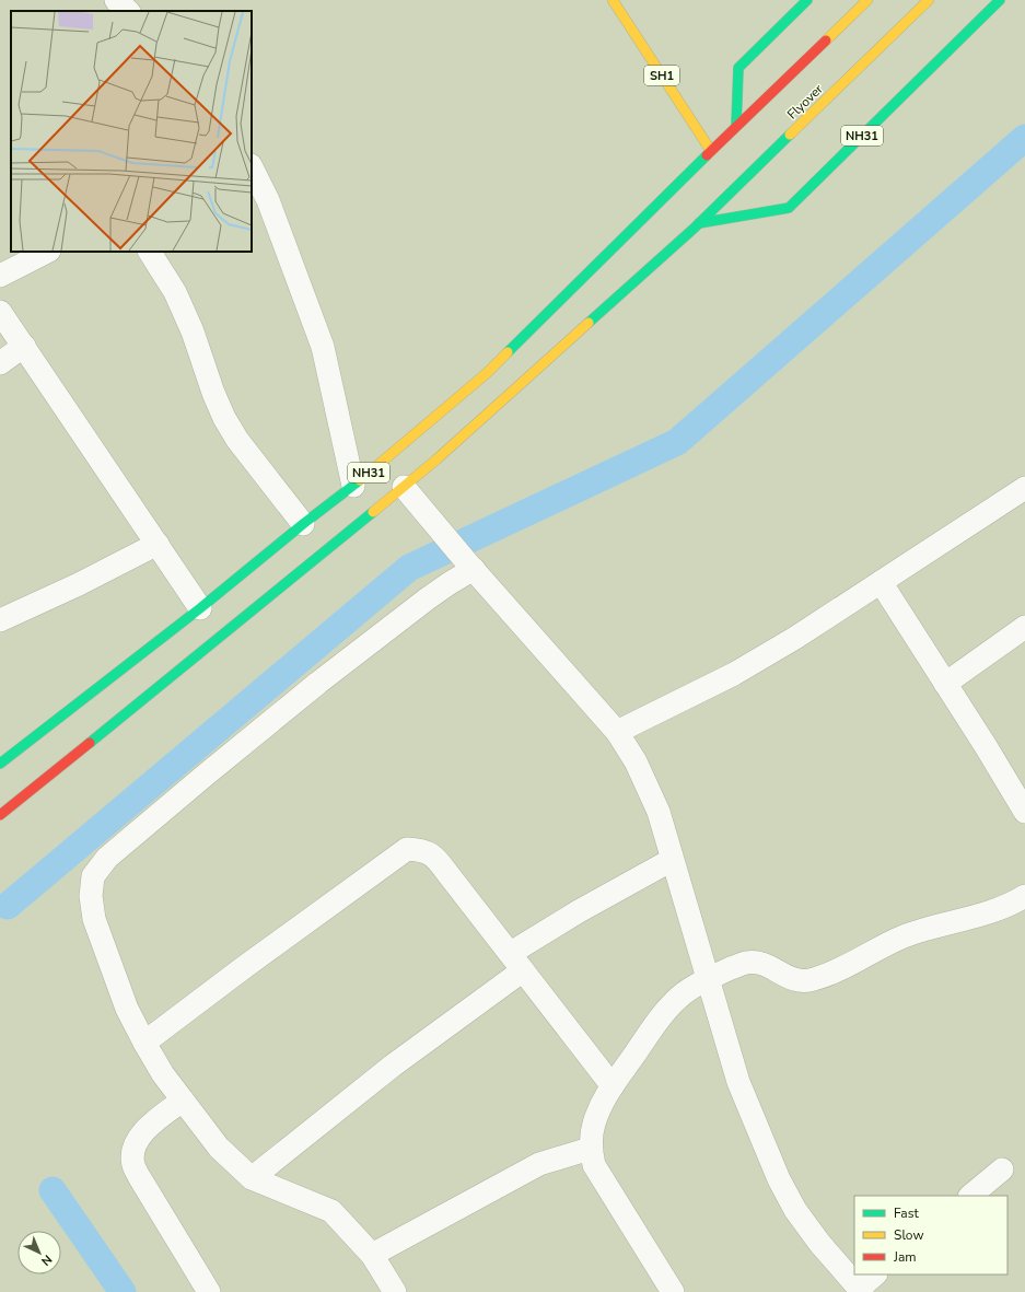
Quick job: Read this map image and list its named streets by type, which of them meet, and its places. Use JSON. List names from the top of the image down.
{
  "streets": {
    "main road": ["SH1", "Flyover", "NH31"]
  },
  "crossings": [
    ["SH1", "NH31"],
    ["Flyover", "NH31"]
  ],
  "legend": ["Fast", "Slow", "Jam"],
  "north": "bottom right"
}
